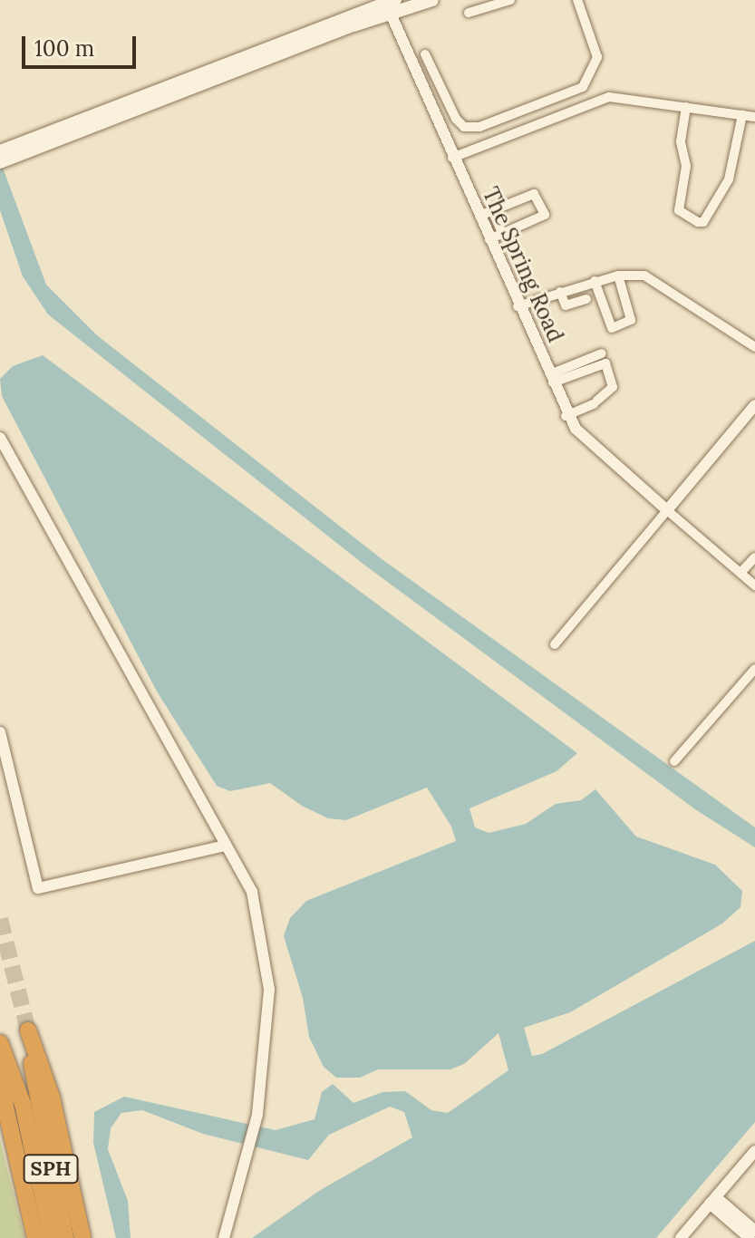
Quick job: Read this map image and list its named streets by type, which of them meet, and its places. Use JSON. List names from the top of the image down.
{
  "streets": {
    "highway": ["SPH"],
    "street": ["The Spring Road"]
  },
  "scale_bar": "100 m"
}
